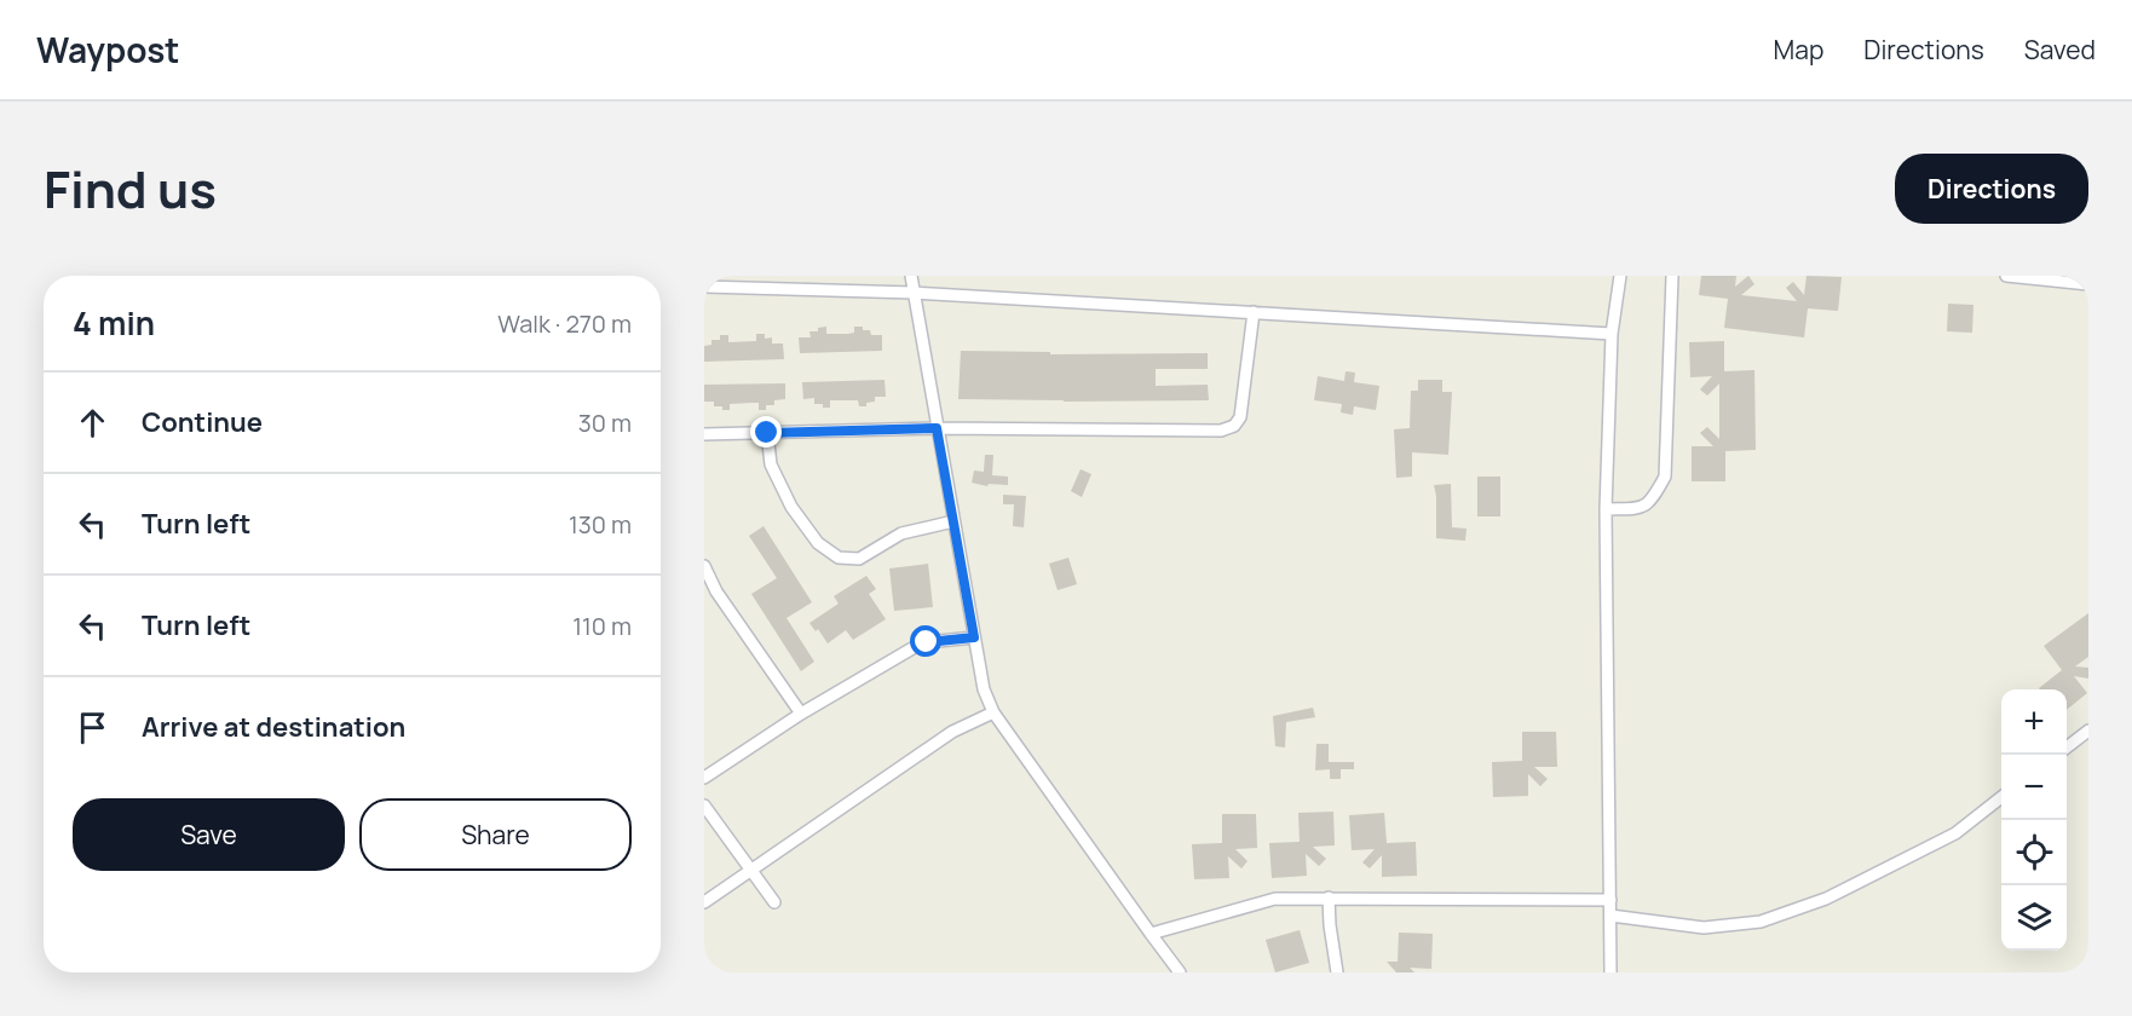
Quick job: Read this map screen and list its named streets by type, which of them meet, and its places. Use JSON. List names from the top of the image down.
{
  "page": {
    "header": "Waypost",
    "nav": ["Map", "Directions", "Saved"],
    "title": "Find us",
    "buttons": [
      "Directions",
      ["Save", "Share"]
    ],
    "heading": ["4 min", "Walk · 270 m"],
    "list": [
      ["Continue", "30 m"],
      ["Turn left", "130 m"],
      ["Turn left", "110 m"],
      "Arrive at destination"
    ],
    "map_buttons": ["+", "−"]
  }
}
